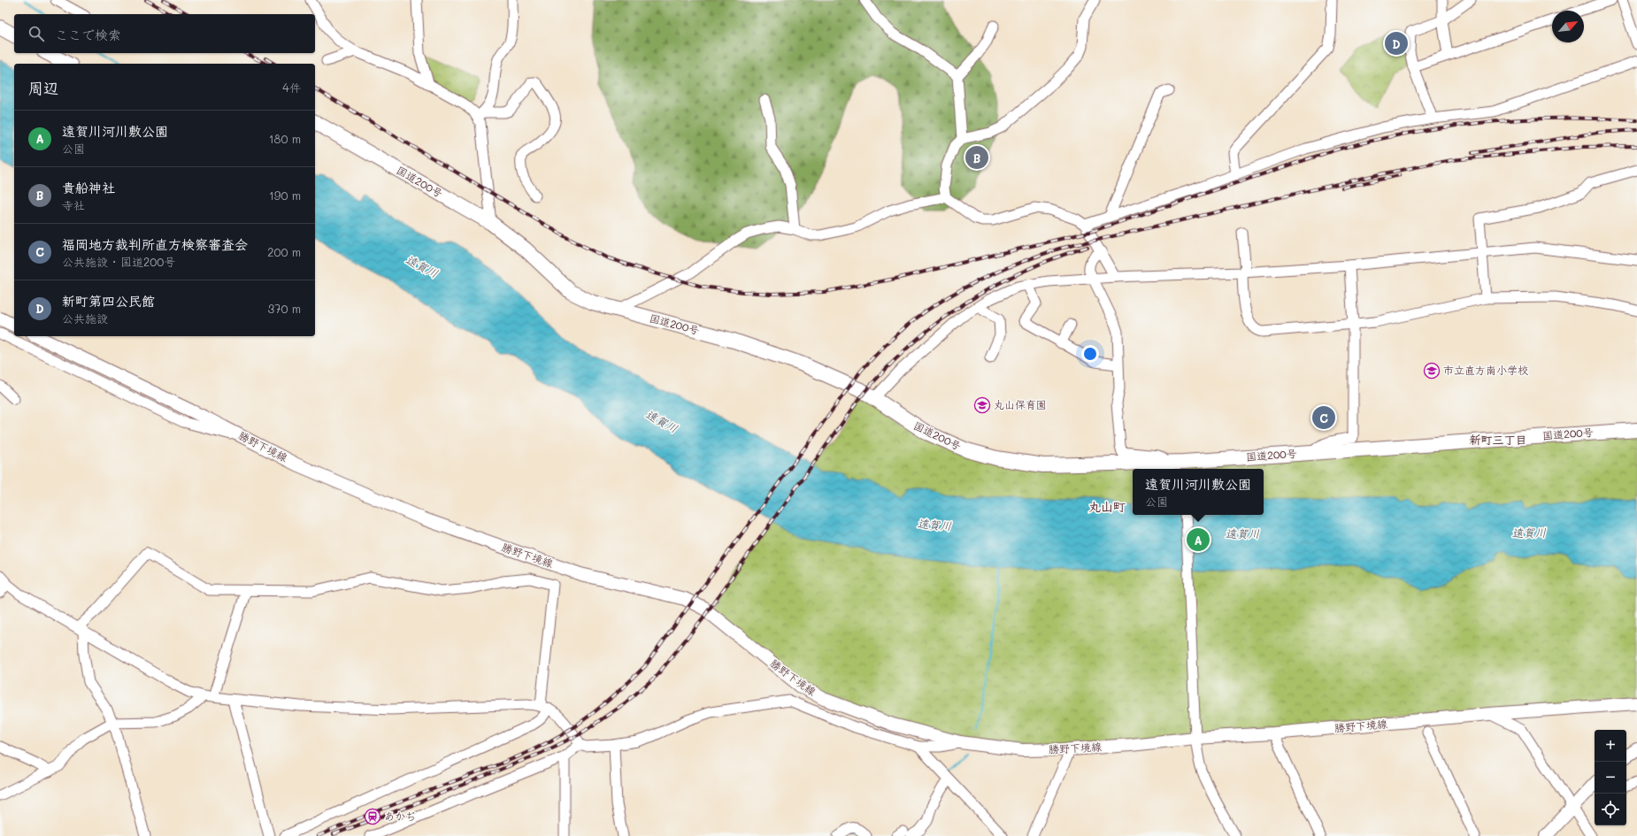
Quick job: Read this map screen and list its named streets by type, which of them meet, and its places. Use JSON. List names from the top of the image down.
{
  "streets": {
    "highway": ["国道200号"],
    "main road": ["勝野下境線"]
  },
  "districts": ["新町三丁目", "丸山町"],
  "water": ["遠賀川"],
  "places": {
    "school or university": ["市立直方南小学校", "丸山保育園"],
    "station": ["あかぢ"]
  },
  "north": "top right",
  "page": {
    "search": "ここで検索",
    "pins": [
      "D",
      "B",
      "C",
      "A"
    ],
    "heading": ["周辺", "4件"],
    "list": [
      {
        "mark": "A",
        "name": "遠賀川河川敷公園",
        "note": "公園",
        "value": "180 m"
      },
      {
        "mark": "B",
        "name": "貴船神社",
        "note": "寺社",
        "value": "190 m"
      },
      {
        "mark": "C",
        "name": "福岡地方裁判所直方検察審査会",
        "note": "公共施設 · 国道200号",
        "value": "200 m"
      },
      {
        "mark": "D",
        "name": "新町第四公民館",
        "note": "公共施設",
        "value": "370 m"
      }
    ],
    "popup": ["遠賀川河川敷公園", "公園"],
    "map_buttons": ["+", "−"]
  }
}
